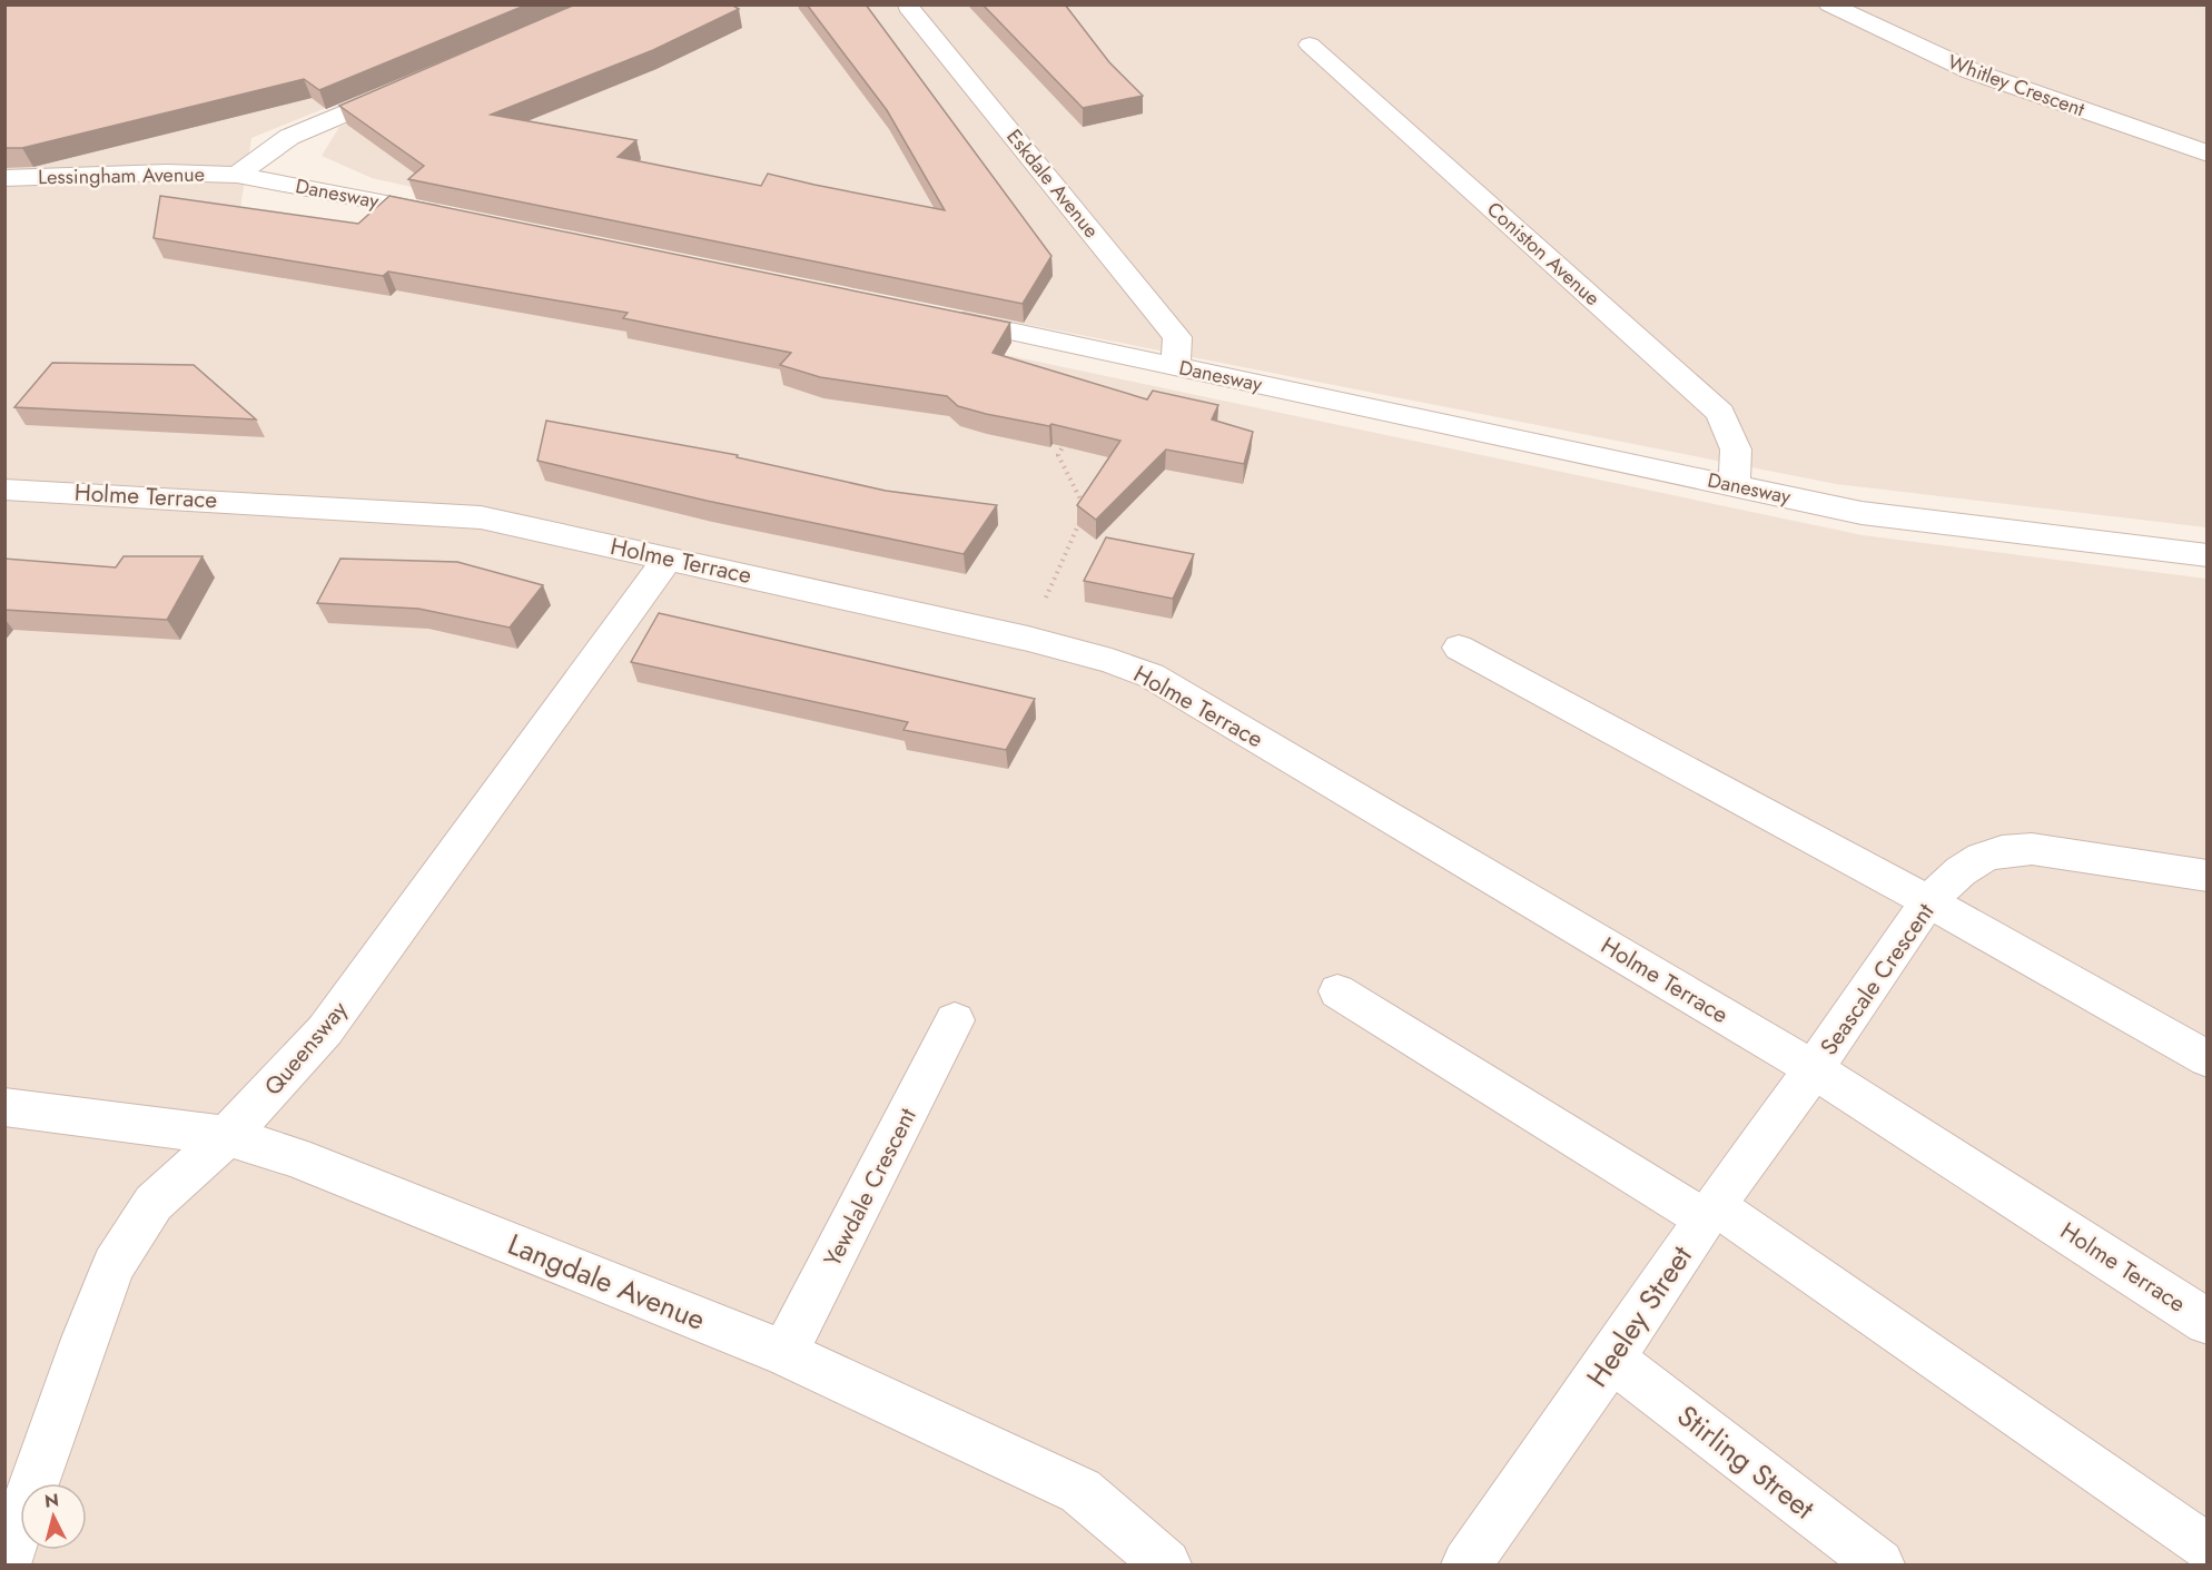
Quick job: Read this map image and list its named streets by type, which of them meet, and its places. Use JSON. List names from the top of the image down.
{
  "streets": {
    "street": [
      "Whitley Crescent",
      "Lessingham Avenue",
      "Eskdale Avenue",
      "Danesway",
      "Coniston Avenue",
      "Holme Terrace",
      "Seascale Crescent",
      "Queensway",
      "Yewdale Crescent",
      "Langdale Avenue",
      "Heeley Street",
      "Stirling Street"
    ]
  },
  "crossings": [
    ["Lessingham Avenue", "Danesway"],
    ["Eskdale Avenue", "Danesway"],
    ["Danesway", "Coniston Avenue"],
    ["Holme Terrace", "Seascale Crescent"],
    ["Holme Terrace", "Queensway"],
    ["Holme Terrace", "Heeley Street"],
    ["Seascale Crescent", "Heeley Street"],
    ["Queensway", "Langdale Avenue"],
    ["Yewdale Crescent", "Langdale Avenue"],
    ["Heeley Street", "Stirling Street"]
  ],
  "north": "top"
}
